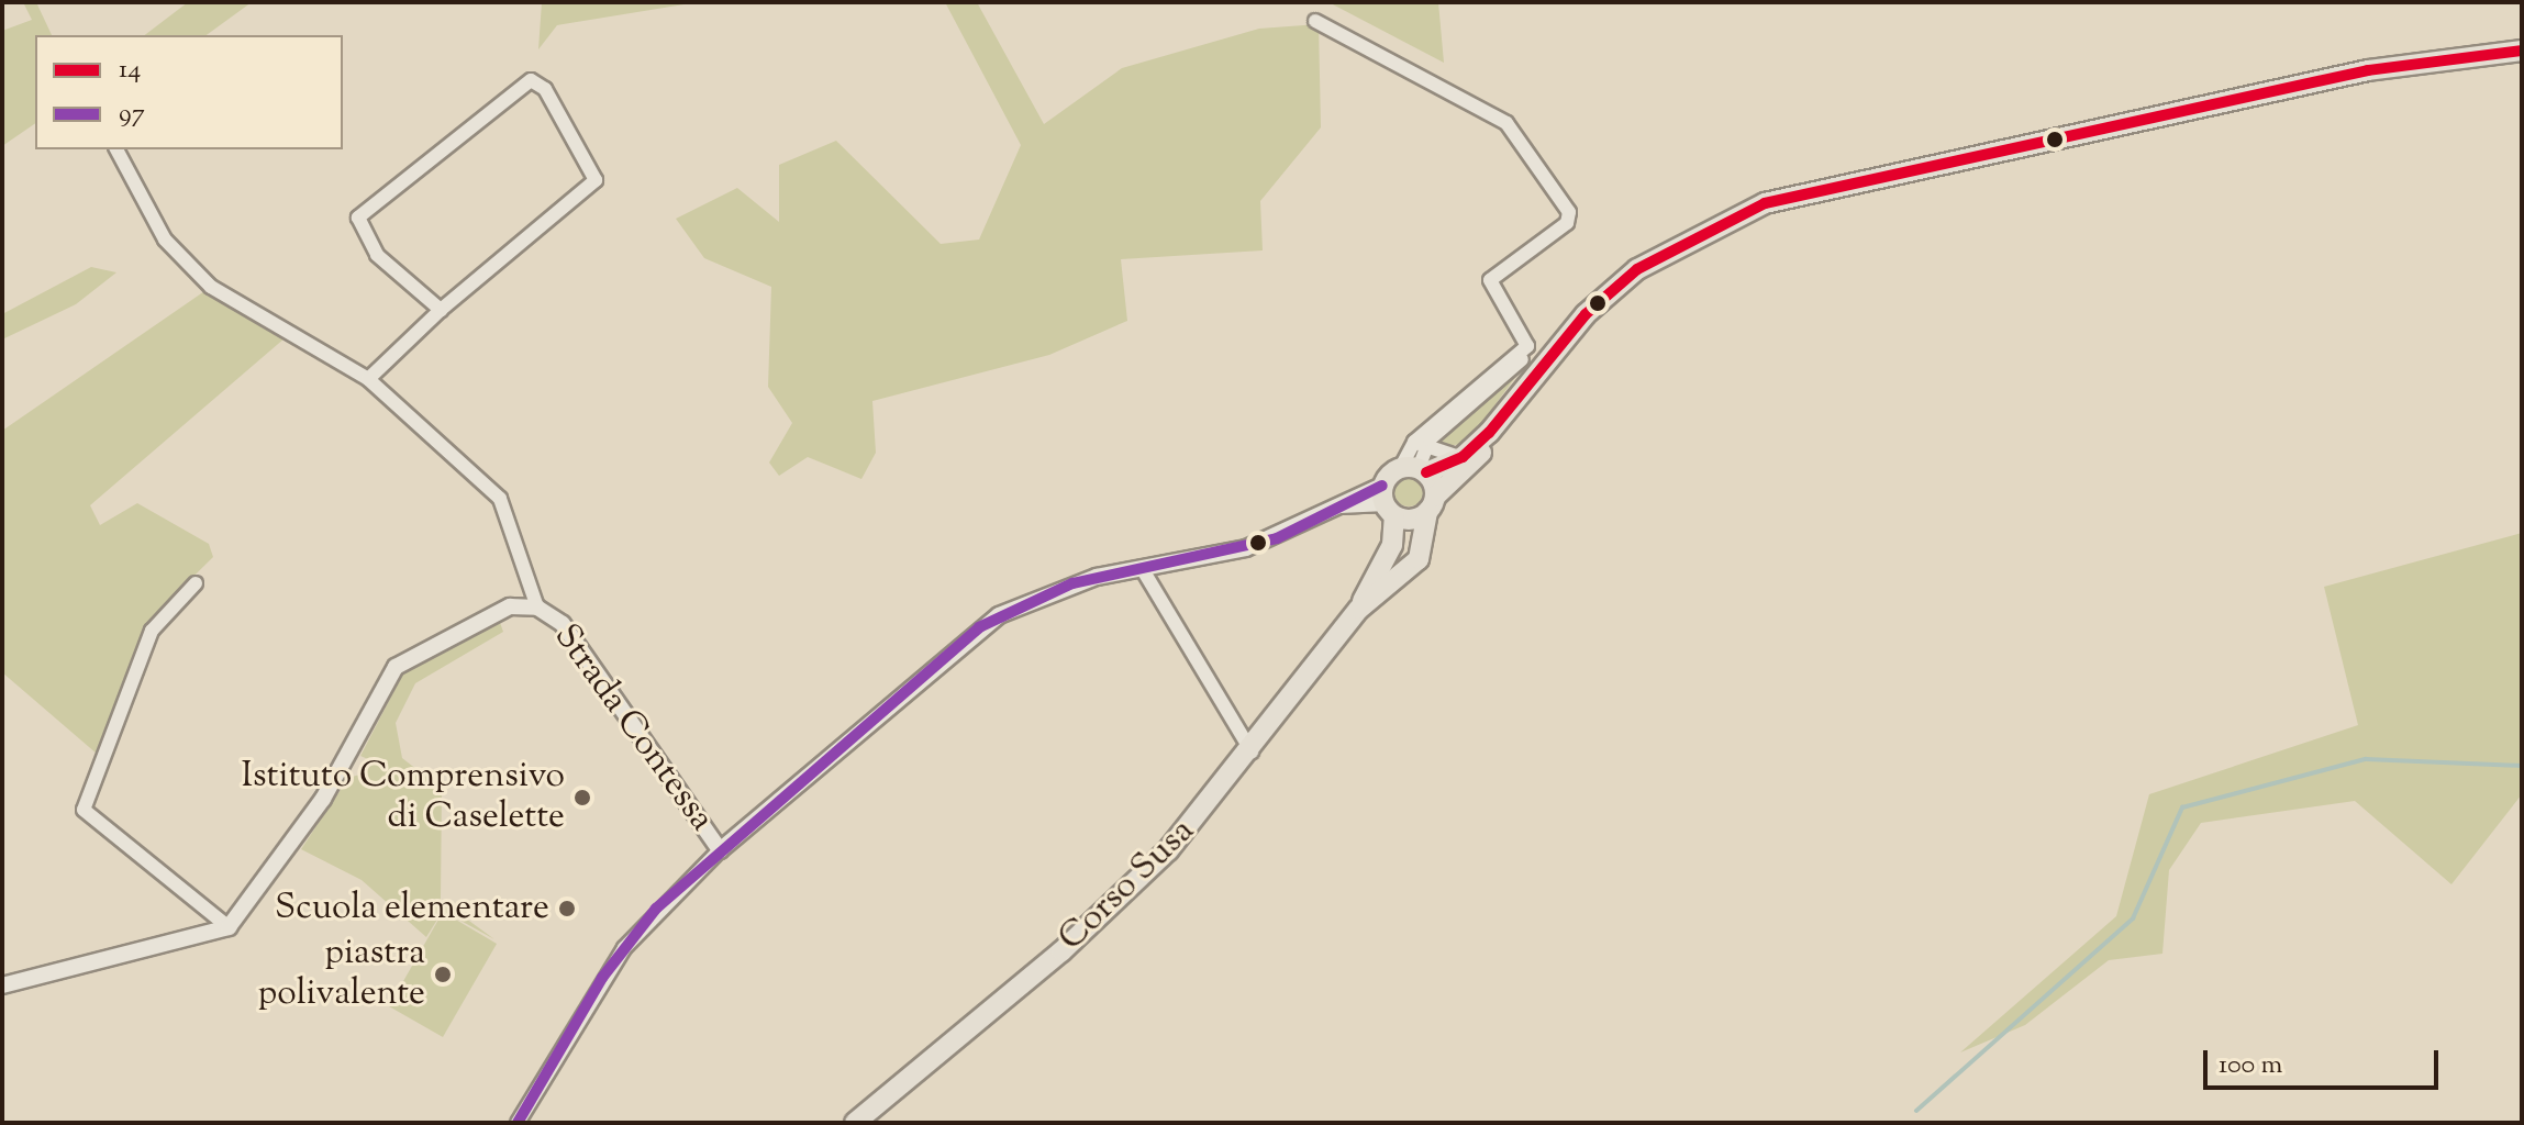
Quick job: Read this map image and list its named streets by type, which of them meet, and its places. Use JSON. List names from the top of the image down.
{
  "streets": {
    "main road": ["Corso Susa"],
    "street": ["Strada Contessa"]
  },
  "places": ["Istituto Comprensivo di Caselette", "Scuola elementare", "piastra polivalente"],
  "lines": ["transit line 14", "transit line 97"],
  "legend": ["14", "97"],
  "scale_bar": "100 m"
}
